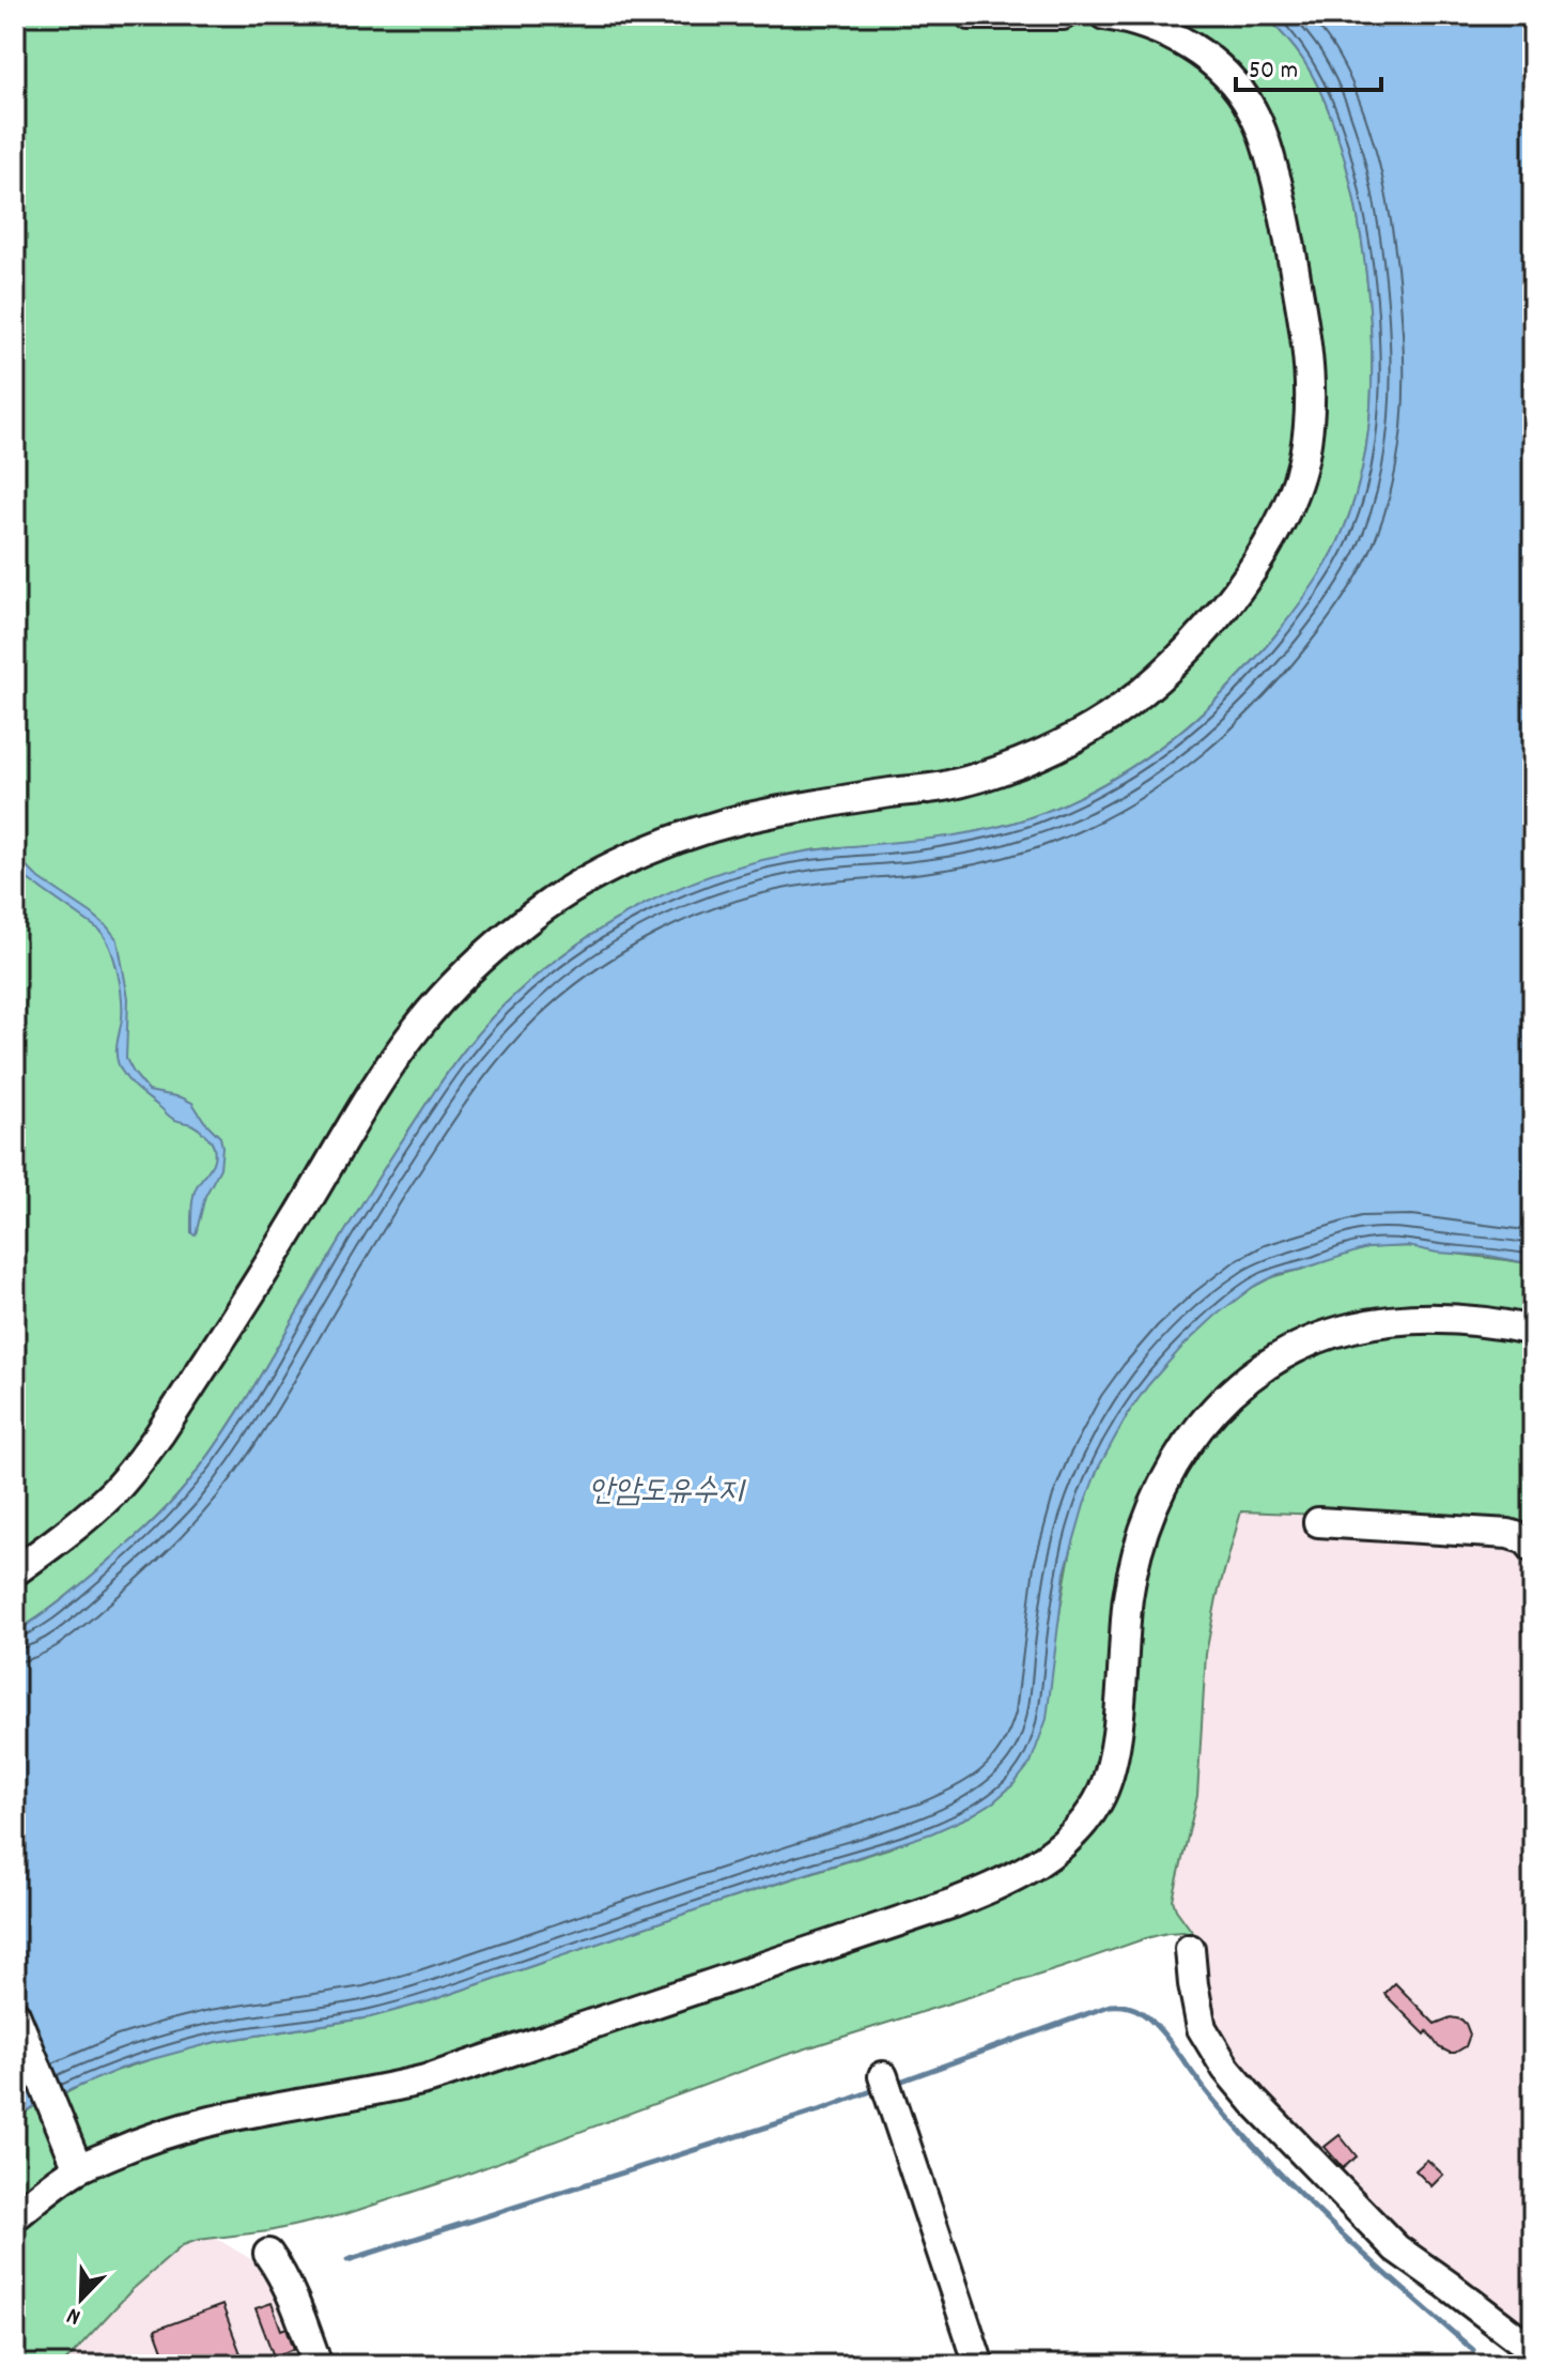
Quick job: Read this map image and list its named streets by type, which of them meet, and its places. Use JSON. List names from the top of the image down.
{
  "water": ["안암도유수지"],
  "scale_bar": "50 m",
  "north": "bottom left"
}
